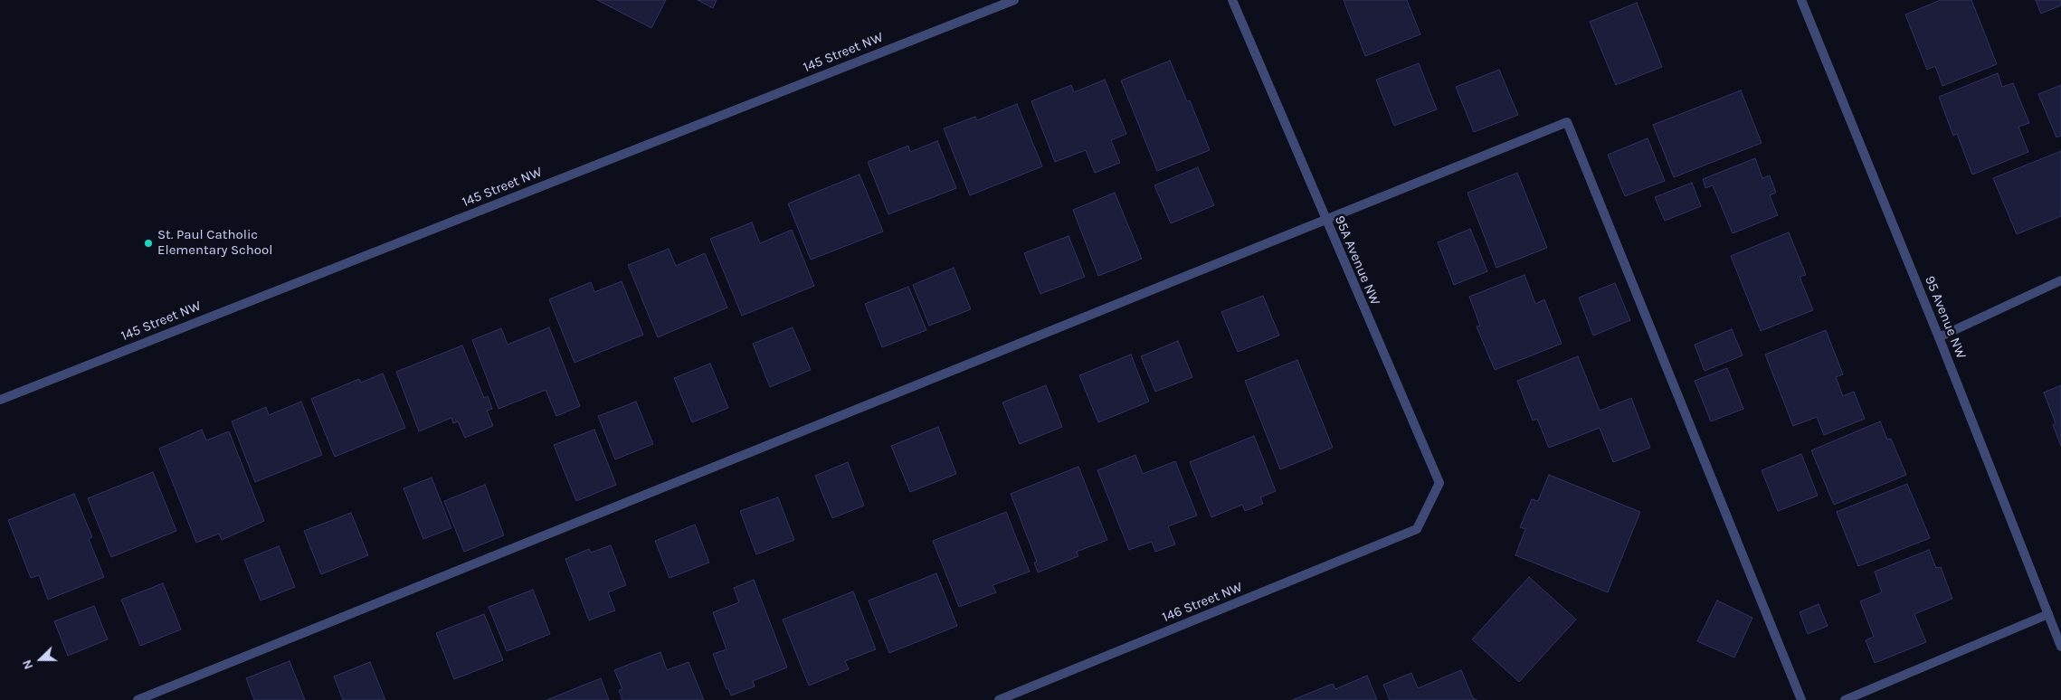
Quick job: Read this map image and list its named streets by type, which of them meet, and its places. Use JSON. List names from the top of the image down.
{
  "streets": {
    "street": [
      "145 Street NW",
      "95A Avenue NW",
      "95 Avenue NW",
      "146 Street NW"
    ]
  },
  "crossings": [
    ["95A Avenue NW", "146 Street NW"]
  ],
  "places": ["St. Paul Catholic Elementary School"],
  "north": "left"
}
